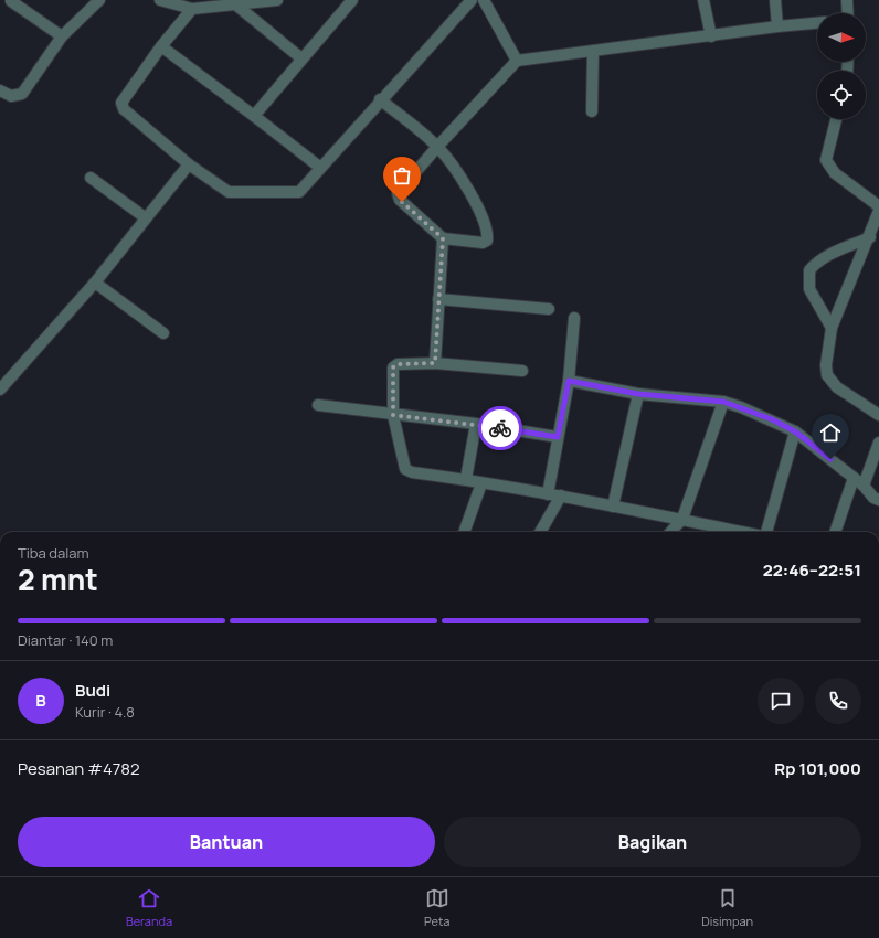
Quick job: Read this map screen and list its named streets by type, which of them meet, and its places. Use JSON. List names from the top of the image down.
{
  "north": "right",
  "page": {
    "heading": ["2 mnt", "Tiba dalam", "22:46–22:51"],
    "panel": [
      "Budi",
      "Kurir · 4.8",
      "Pesanan #4782",
      "Rp 101,000"
    ],
    "bar": "Diantar · 140 m",
    "round": "B",
    "buttons": ["Bantuan", "Bagikan"],
    "tabs": ["Beranda", "Peta", "Disimpan"]
  }
}
